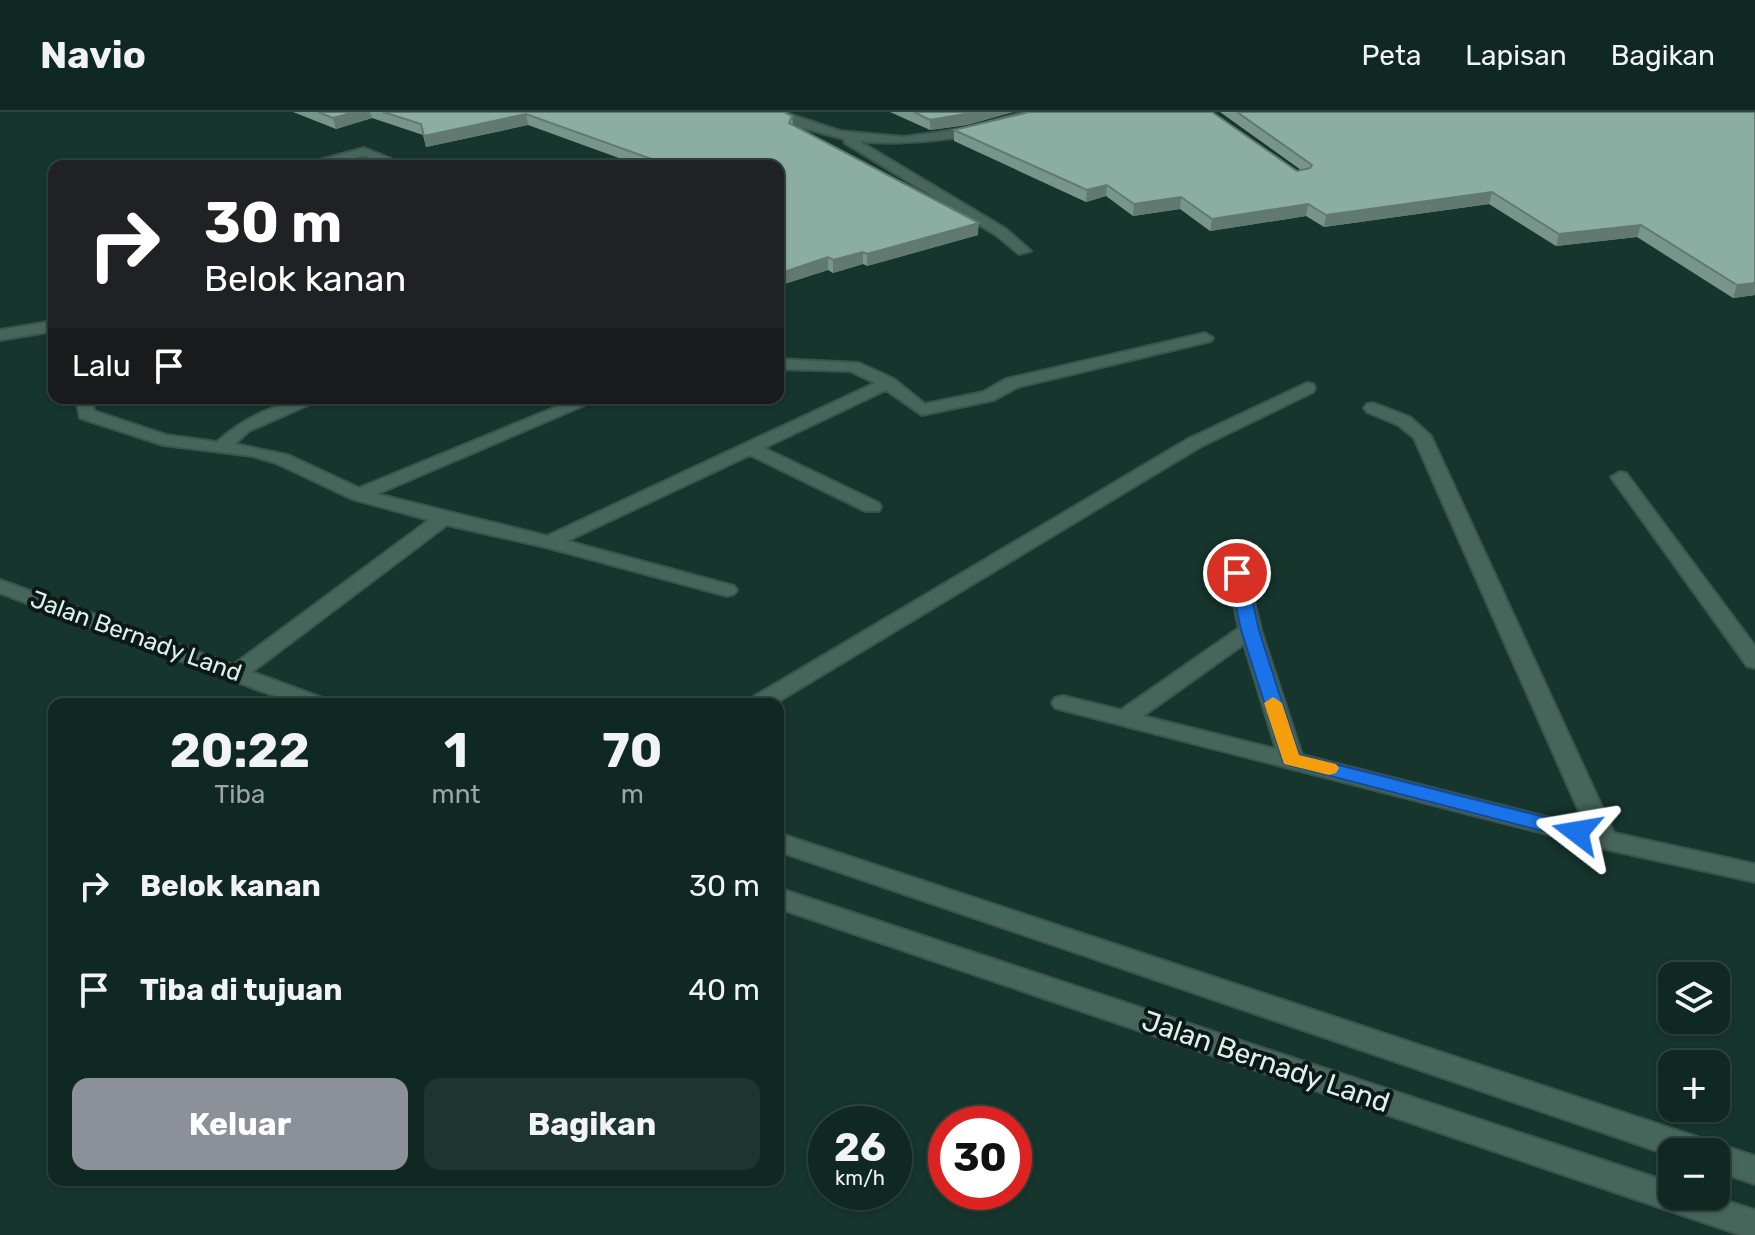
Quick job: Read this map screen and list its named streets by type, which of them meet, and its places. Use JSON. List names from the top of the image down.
{
  "streets": {
    "street": ["Jalan Bernady Land"]
  },
  "page": {
    "header": "Navio",
    "nav": ["Peta", "Lapisan", "Bagikan"],
    "turn": ["30 m", "Belok kanan"],
    "then": "Lalu",
    "eta": [
      "20:22",
      "Tiba",
      "1",
      "mnt",
      "70",
      "m"
    ],
    "list": [
      {
        "name": "Belok kanan",
        "value": "30 m"
      },
      {
        "name": "Tiba di tujuan",
        "value": "40 m"
      }
    ],
    "map_buttons": ["+", "−"],
    "buttons": ["Keluar", "Bagikan"],
    "speed": "26 km/h",
    "limit": "30"
  }
}
